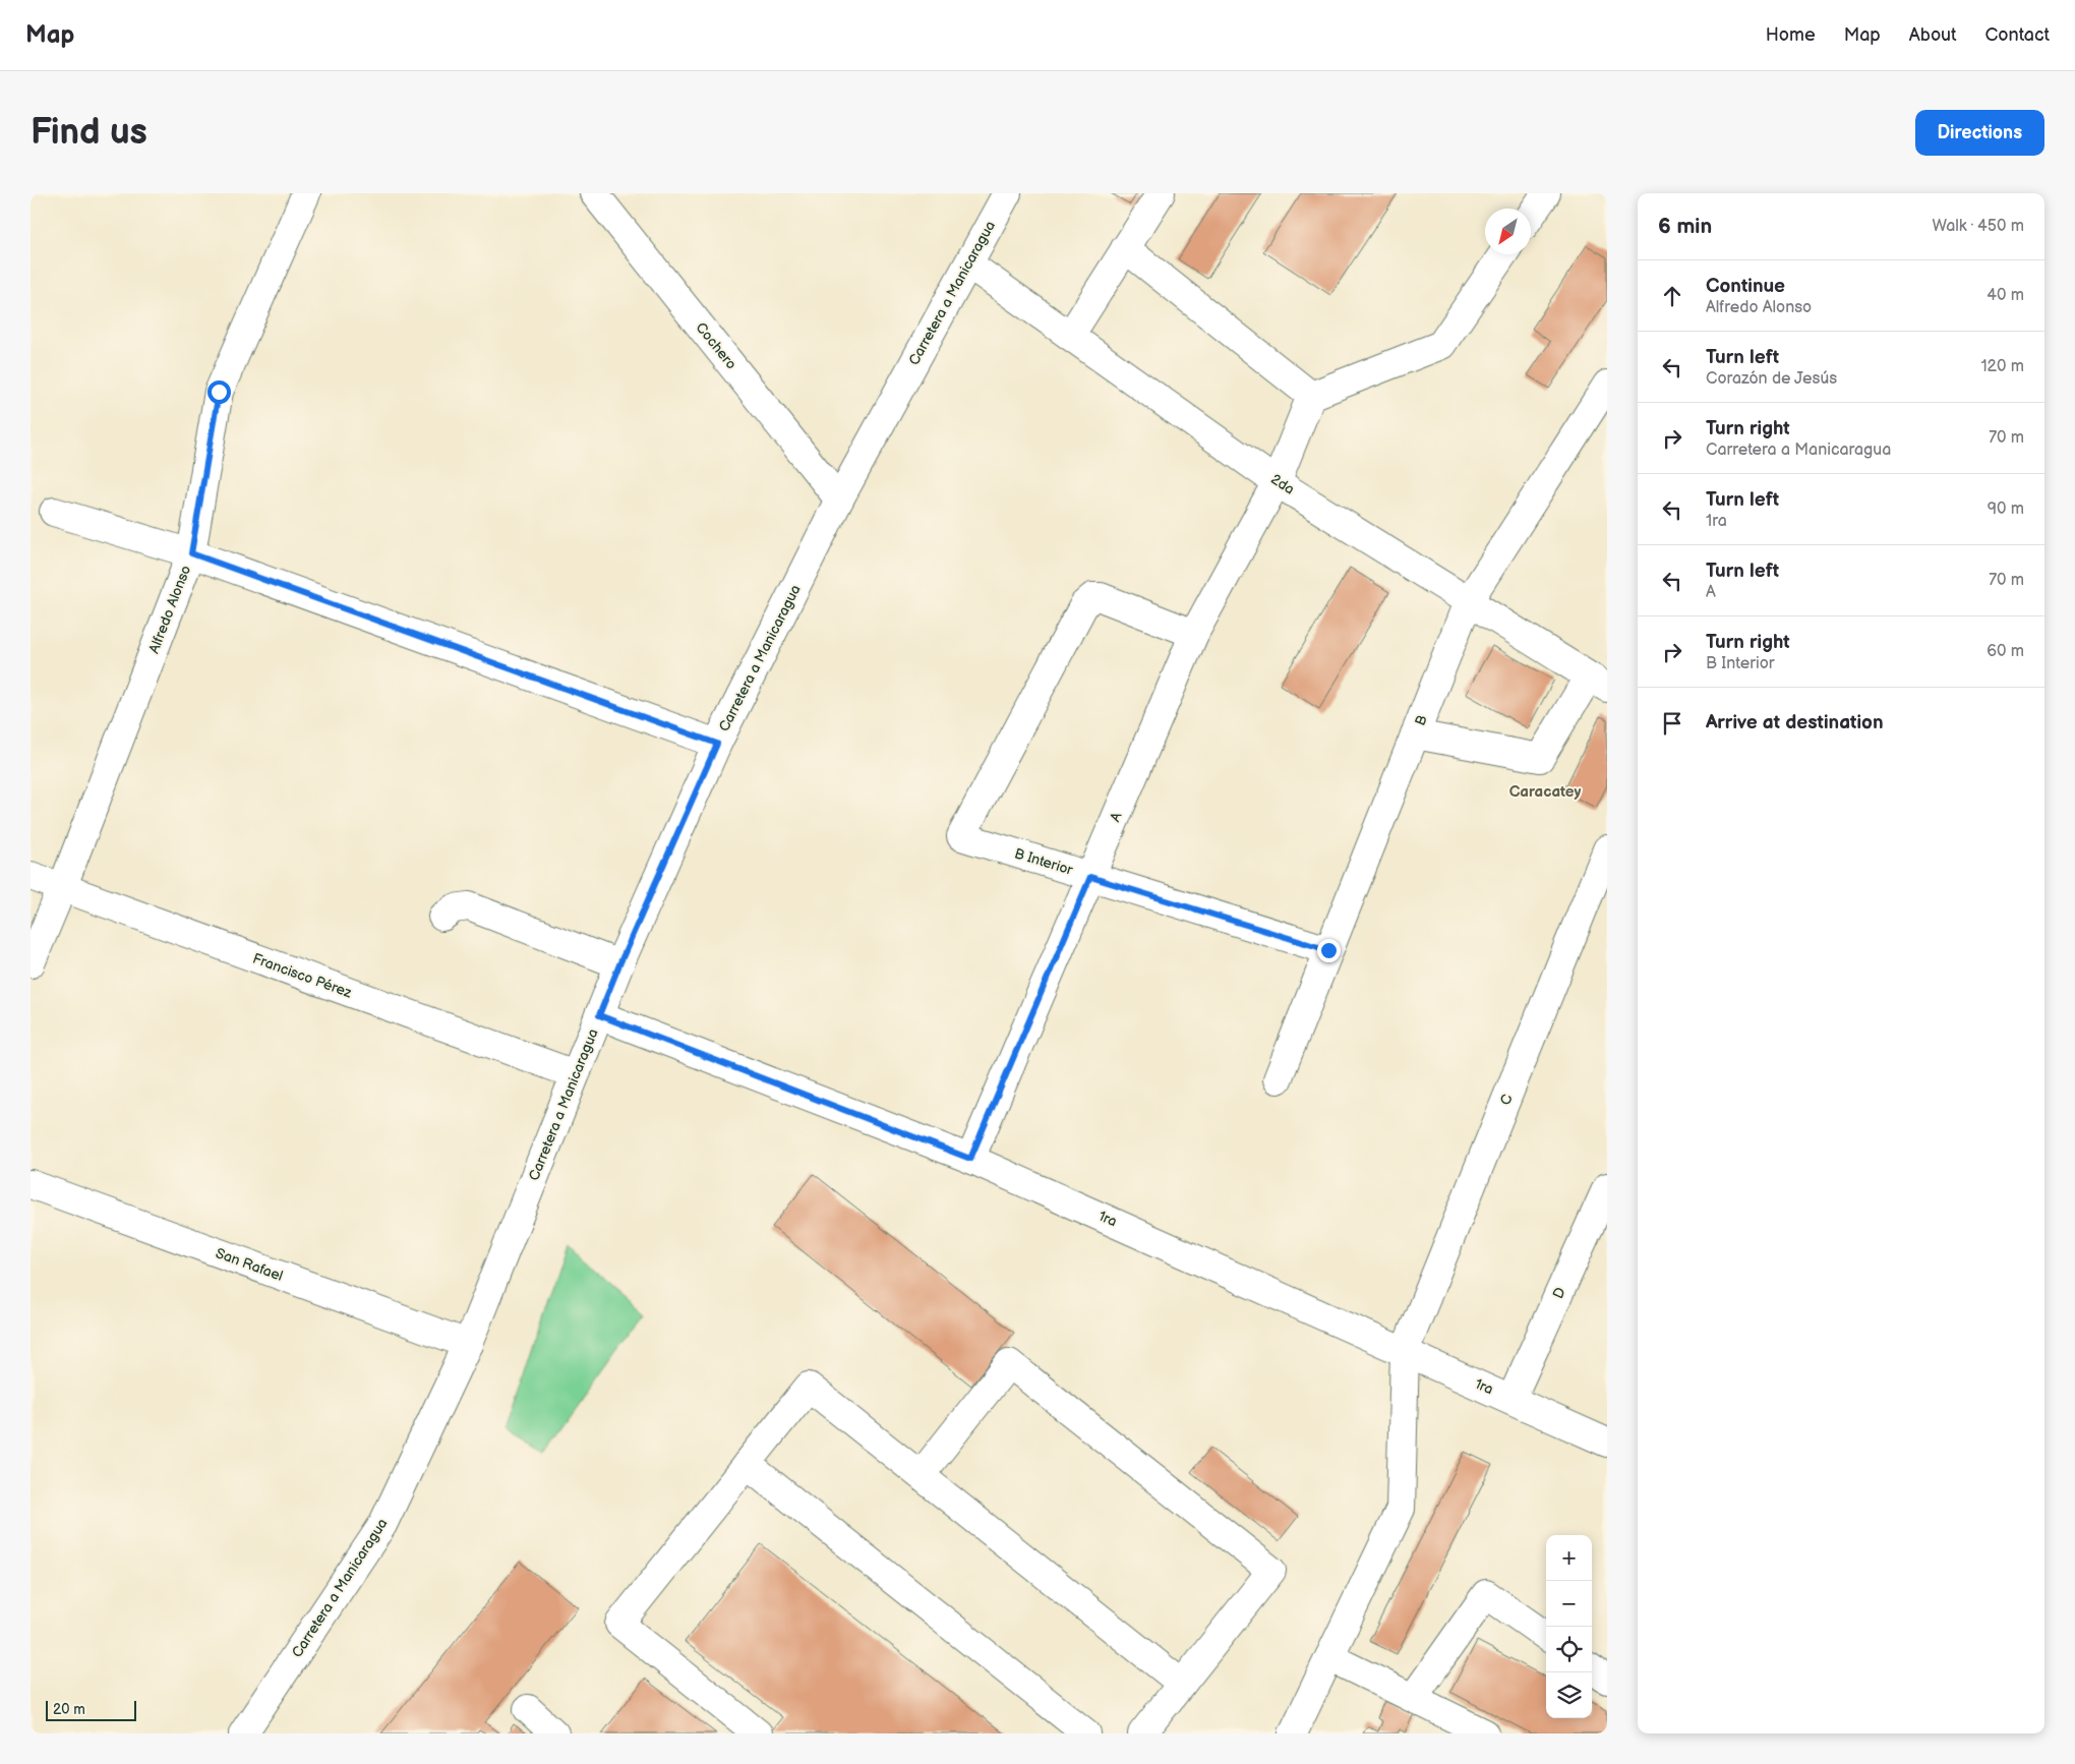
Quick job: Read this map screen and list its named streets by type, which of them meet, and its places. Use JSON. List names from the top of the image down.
{
  "streets": {
    "street": [
      "Carretera a Manicaragua",
      "Cochero",
      "2da",
      "Alfredo Alonso",
      "B",
      "A",
      "B Interior",
      "Francisco Pérez",
      "C",
      "1ra",
      "San Rafael",
      "D"
    ]
  },
  "crossings": [
    ["Carretera a Manicaragua", "Cochero"],
    ["Carretera a Manicaragua", "2da"],
    ["Carretera a Manicaragua", "Francisco Pérez"],
    ["Carretera a Manicaragua", "1ra"],
    ["Carretera a Manicaragua", "San Rafael"],
    ["2da", "B"],
    ["2da", "A"],
    ["Alfredo Alonso", "Francisco Pérez"],
    ["B", "B Interior"],
    ["A", "B Interior"],
    ["A", "1ra"],
    ["C", "1ra"],
    ["1ra", "D"]
  ],
  "districts": ["Caracatey"],
  "scale_bar": "20 m",
  "north": "bottom left",
  "page": {
    "header": "Map",
    "nav": [
      "Home",
      "Map",
      "About",
      "Contact"
    ],
    "buttons": "Directions",
    "title": "Find us",
    "heading": ["6 min", "Walk · 450 m"],
    "list": [
      ["Continue", "Alfredo Alonso", "40 m"],
      ["Turn left", "Corazón de Jesús", "120 m"],
      ["Turn right", "Carretera a Manicaragua", "70 m"],
      ["Turn left", "1ra", "90 m"],
      ["Turn left", "A", "70 m"],
      ["Turn right", "B Interior", "60 m"],
      "Arrive at destination"
    ],
    "map_buttons": ["+", "−"],
    "scale": "20 m"
  }
}
